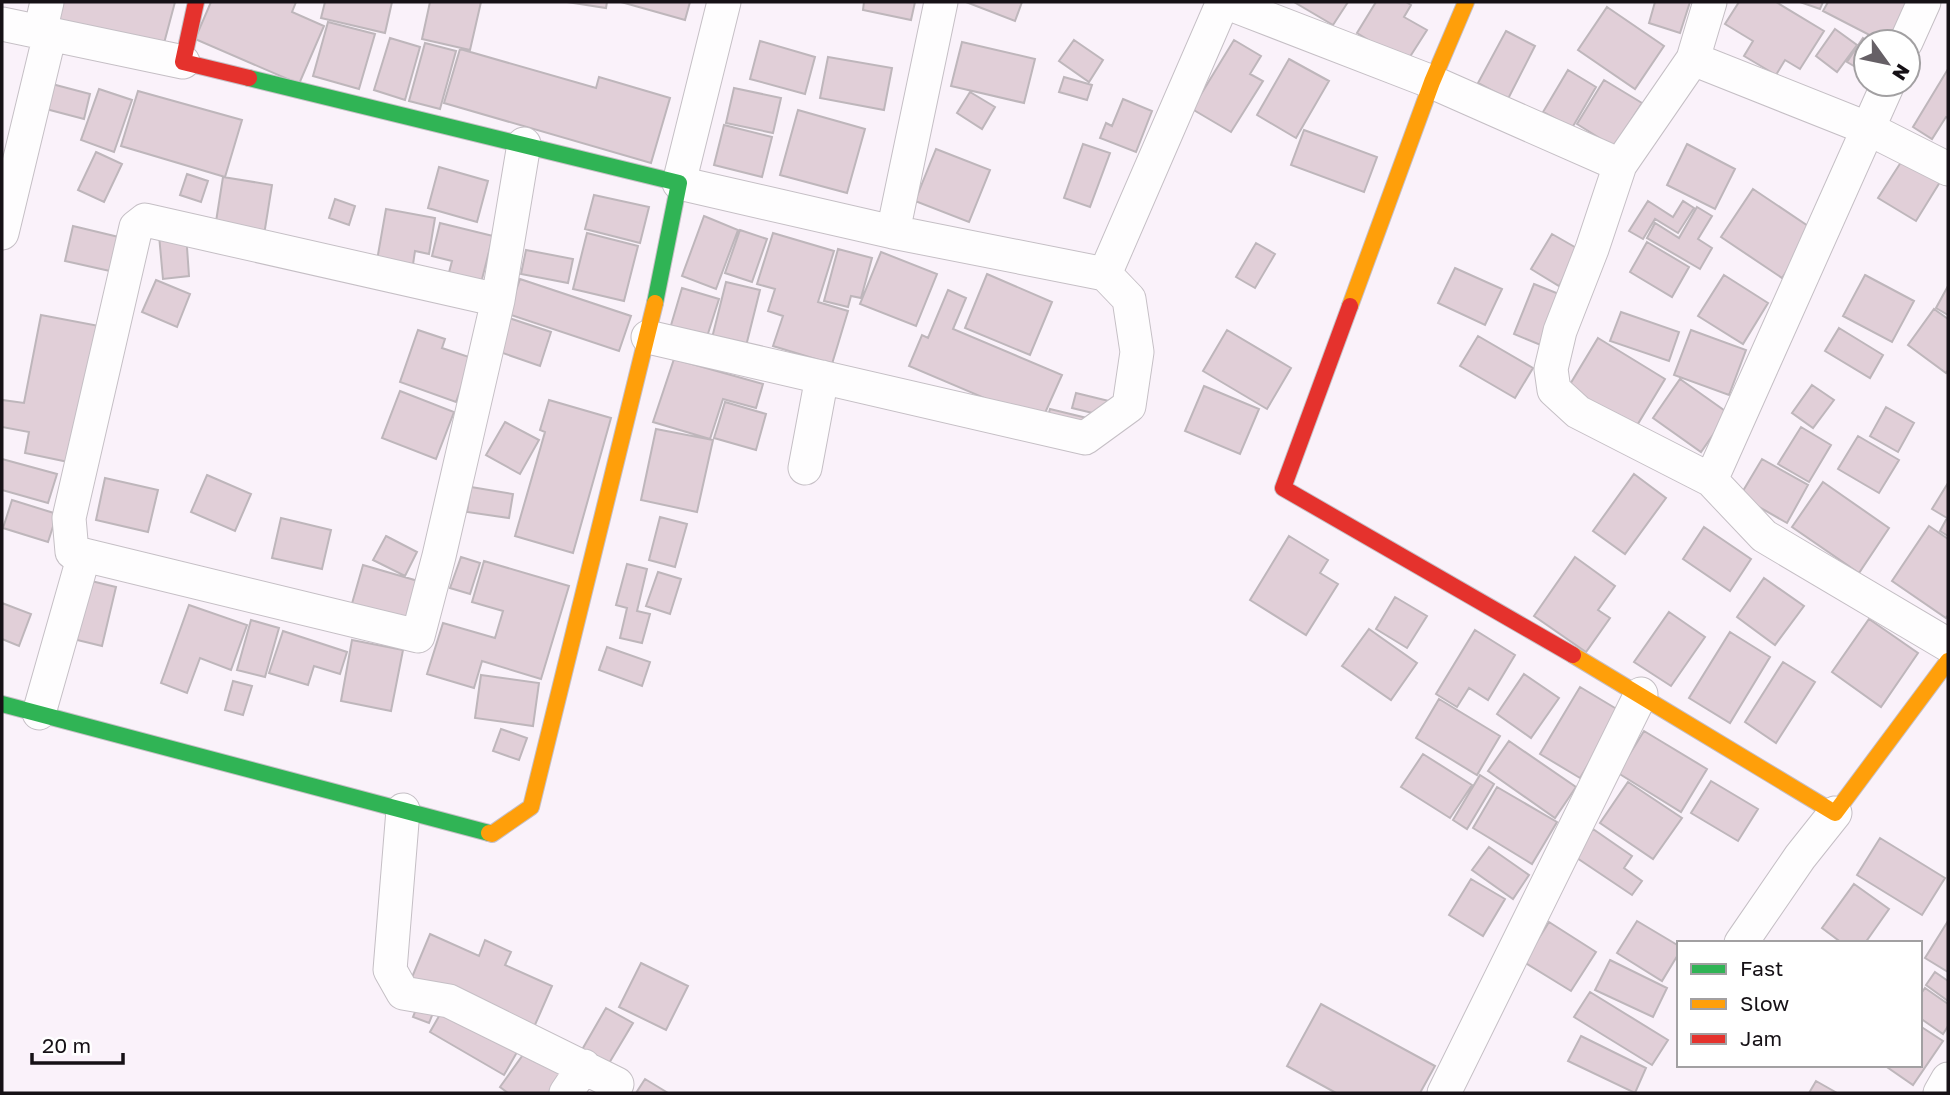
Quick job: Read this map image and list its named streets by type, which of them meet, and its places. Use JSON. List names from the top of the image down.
{
  "legend": ["Fast", "Slow", "Jam"],
  "scale_bar": "20 m",
  "north": "bottom right"
}
